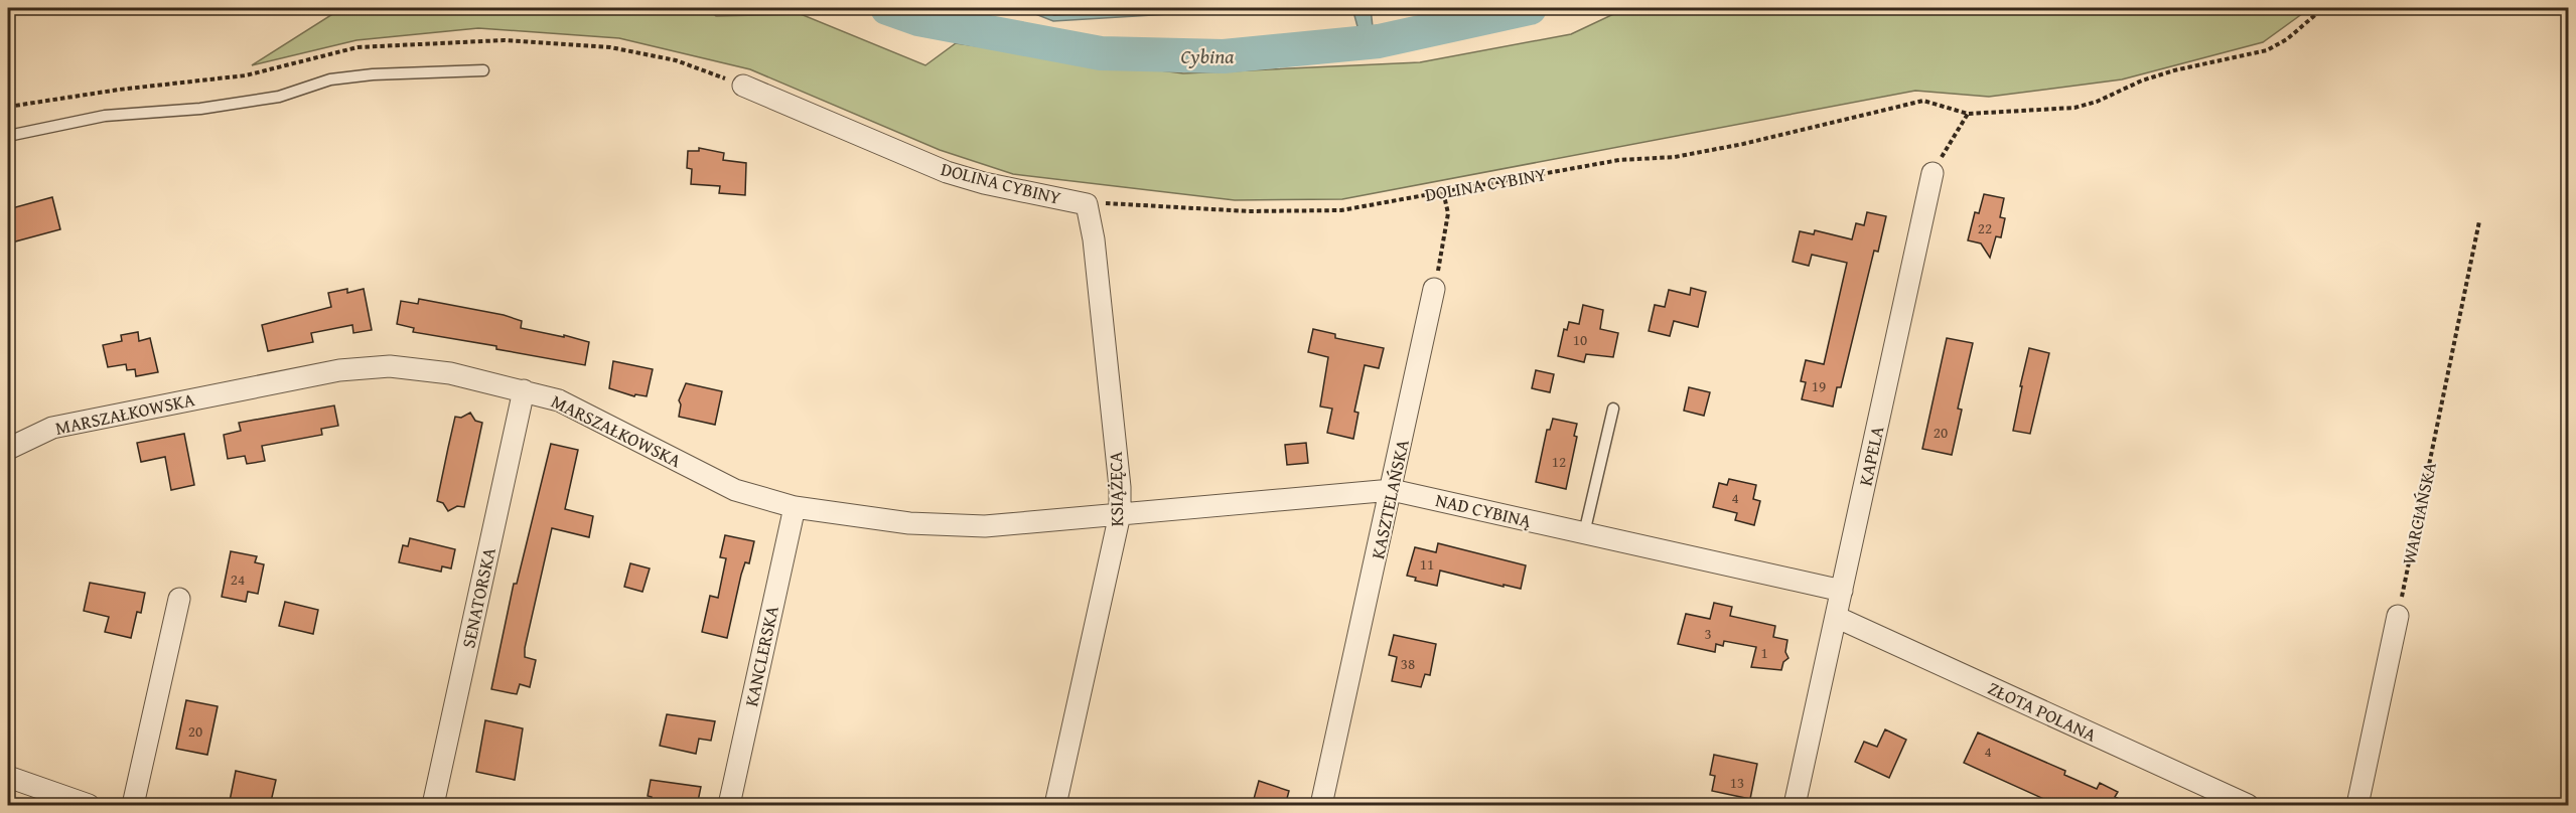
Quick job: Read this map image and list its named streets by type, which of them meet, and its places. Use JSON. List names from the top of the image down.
{
  "streets": {
    "street": [
      "DOLINA CYBINY",
      "MARSZAŁKOWSKA",
      "KAPELA",
      "KSIĄŻĘCA",
      "KASZTELAŃSKA",
      "NAD CYBINĄ",
      "SENATORSKA",
      "KANCLERSKA",
      "ZŁOTA POLANA"
    ],
    "path": ["WARCIAŃSKA"]
  },
  "crossings": [
    ["DOLINA CYBINY", "KSIĄŻĘCA"],
    ["MARSZAŁKOWSKA", "KSIĄŻĘCA"],
    ["MARSZAŁKOWSKA", "NAD CYBINĄ"],
    ["MARSZAŁKOWSKA", "SENATORSKA"],
    ["MARSZAŁKOWSKA", "KANCLERSKA"],
    ["KAPELA", "NAD CYBINĄ"],
    ["KAPELA", "ZŁOTA POLANA"],
    ["KSIĄŻĘCA", "NAD CYBINĄ"],
    ["KASZTELAŃSKA", "NAD CYBINĄ"]
  ],
  "water": ["Cybina"],
  "house_numbers": [
    "22",
    "10",
    "19",
    "20",
    "12",
    "4",
    "11",
    "24",
    "3",
    "1",
    "38",
    "20",
    "4",
    "13"
  ]
}
